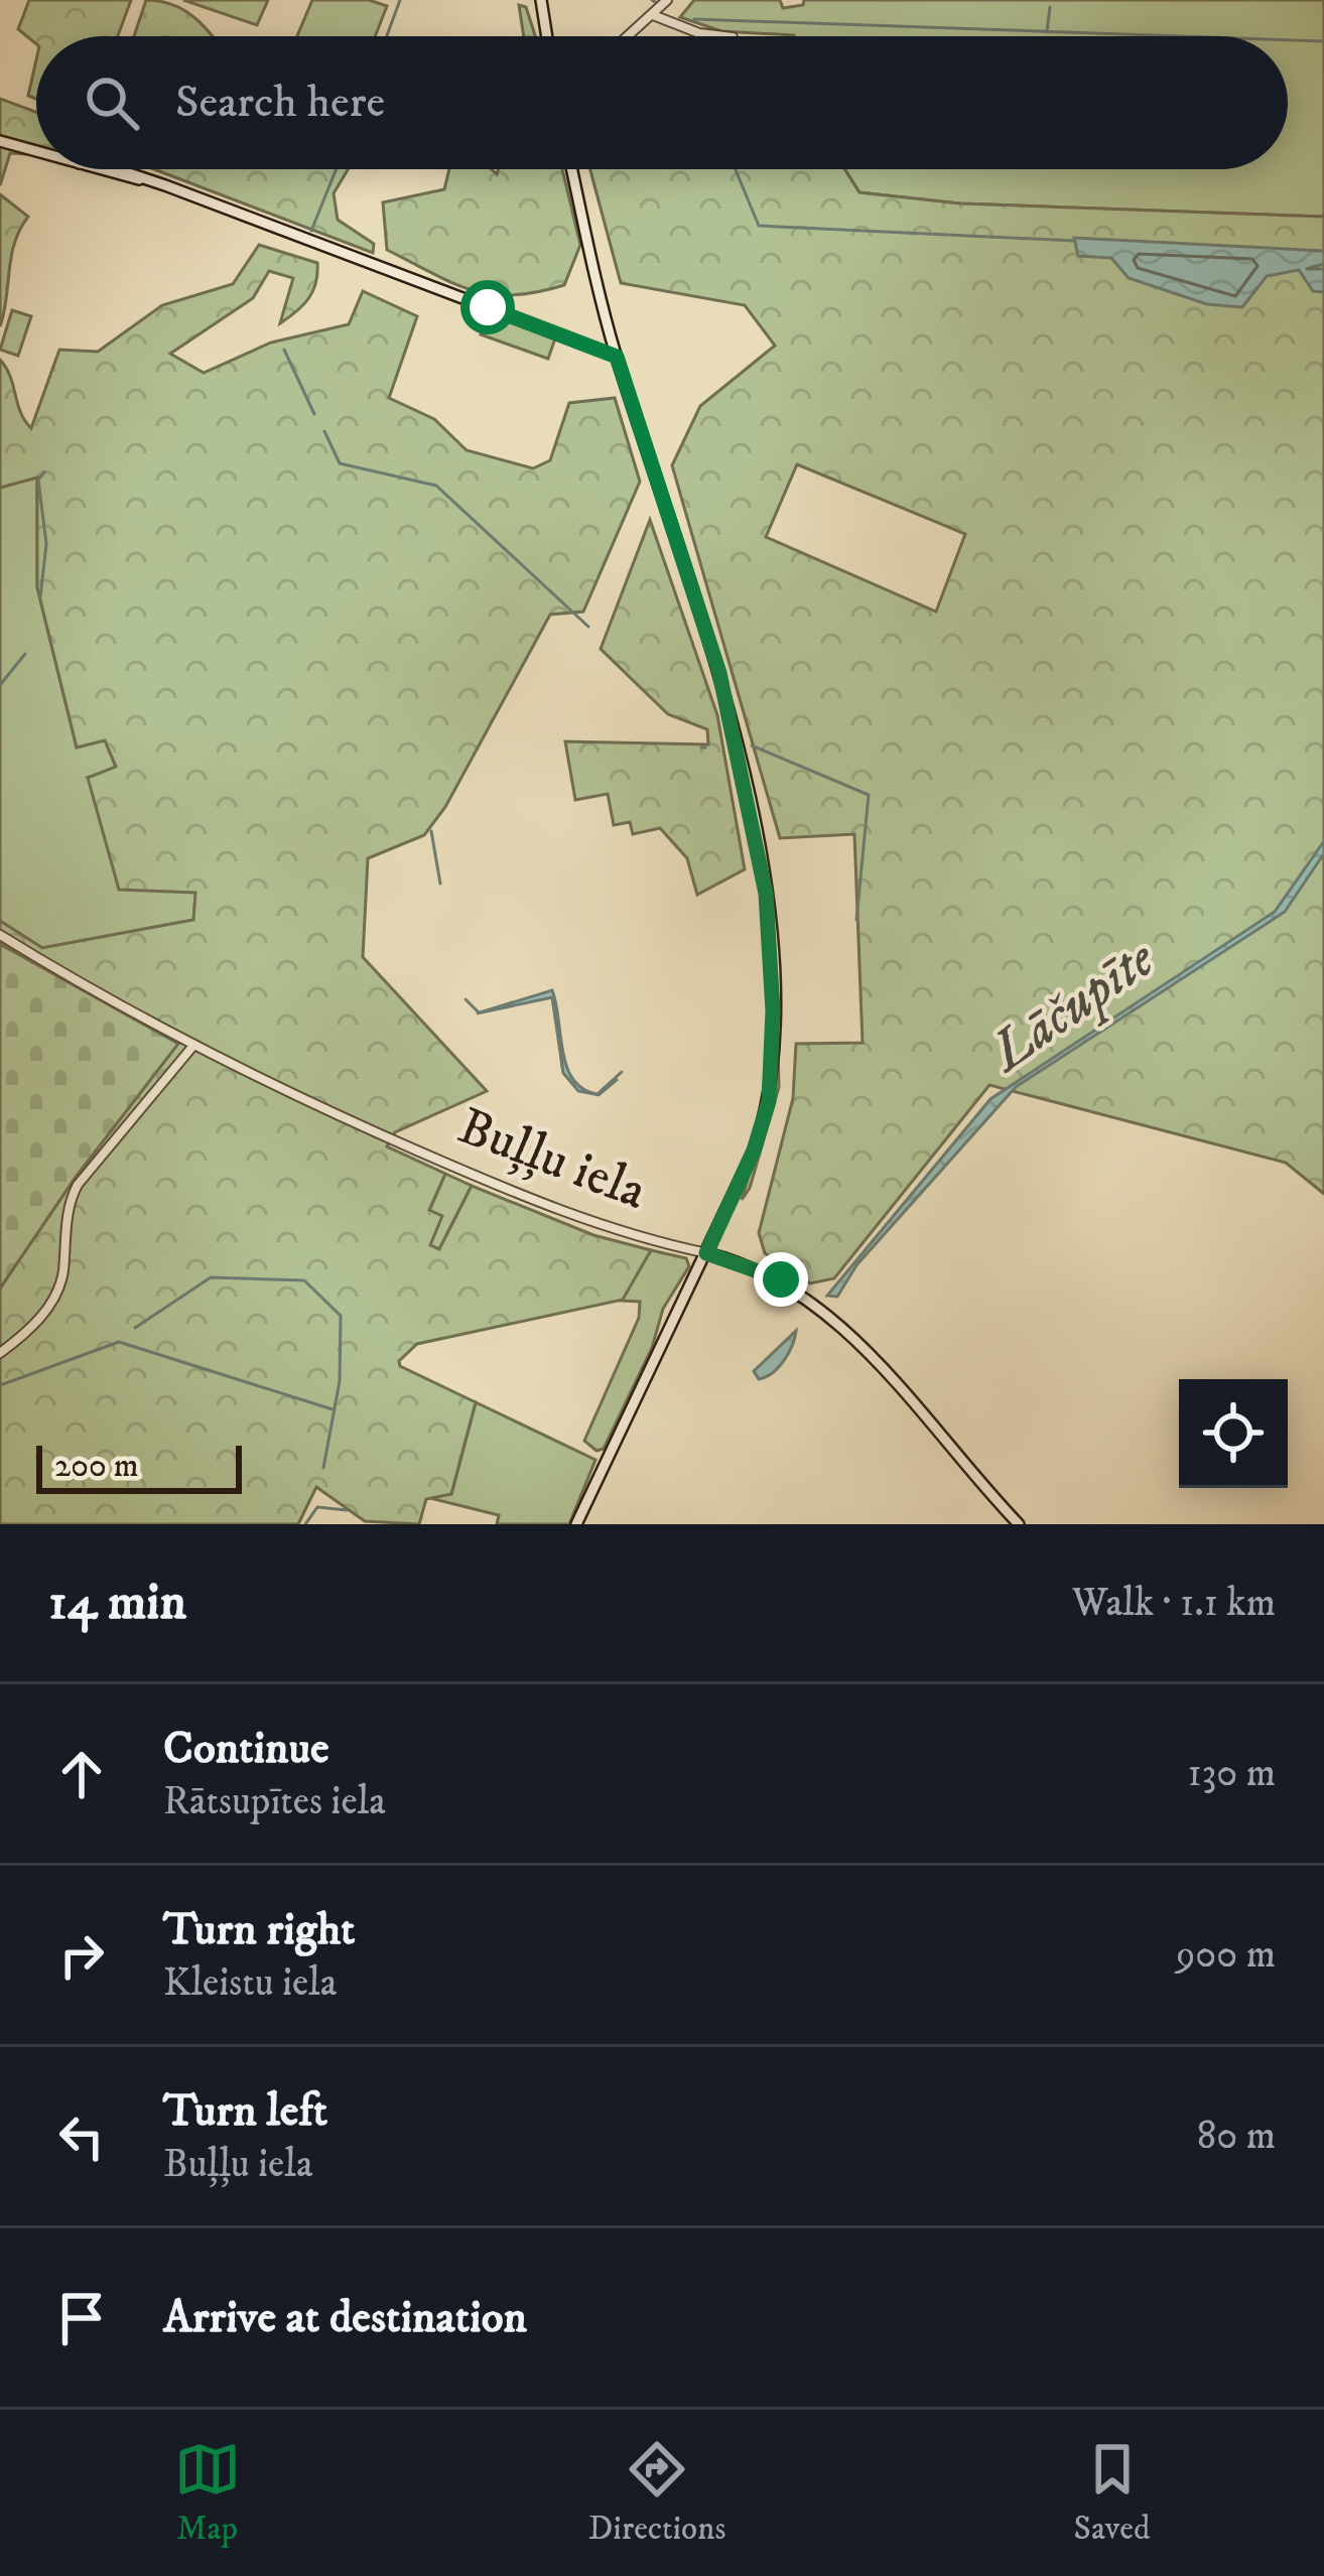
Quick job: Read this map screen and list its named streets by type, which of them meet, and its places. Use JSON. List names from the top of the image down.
{
  "streets": {
    "main road": ["Buļļu iela"]
  },
  "water": ["Lāčupīte"],
  "scale_bar": "200 m",
  "page": {
    "search": "Search here",
    "scale": "200 m",
    "heading": ["14 min", "Walk · 1.1 km"],
    "list": [
      ["Continue", "Rātsupītes iela", "130 m"],
      ["Turn right", "Kleistu iela", "900 m"],
      ["Turn left", "Buļļu iela", "80 m"],
      "Arrive at destination"
    ],
    "nav": ["Map", "Directions", "Saved"]
  }
}
